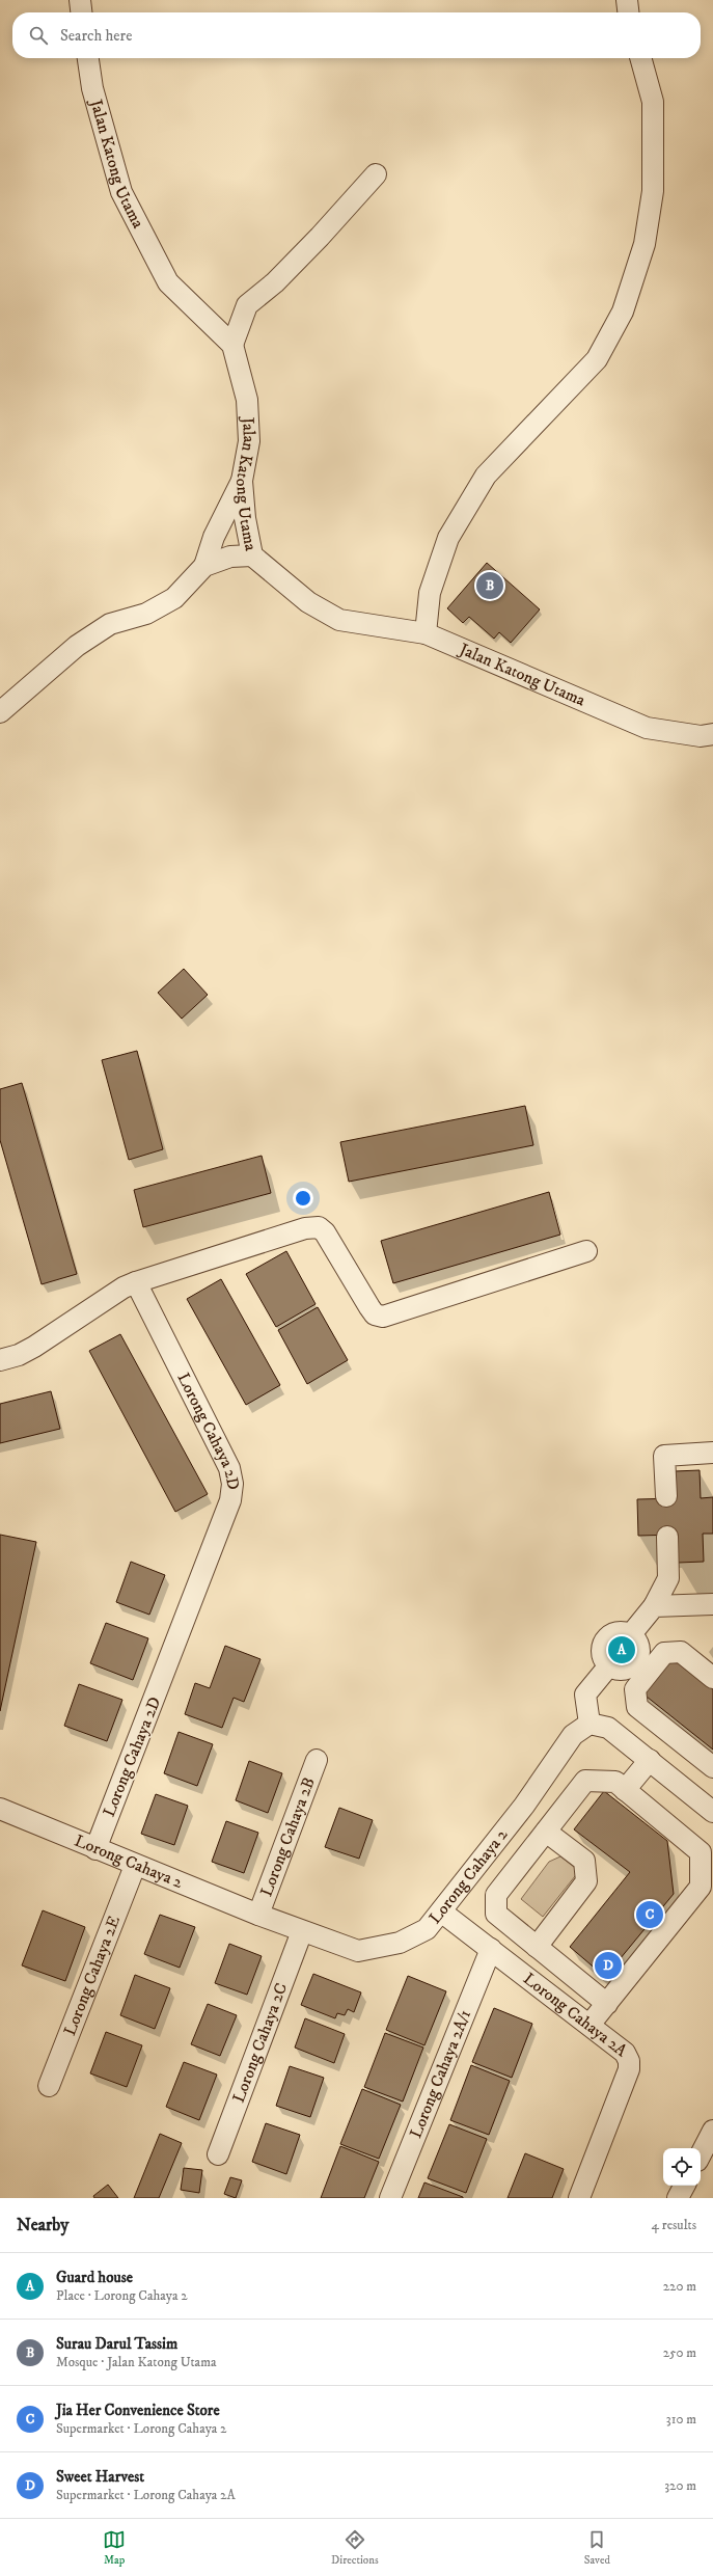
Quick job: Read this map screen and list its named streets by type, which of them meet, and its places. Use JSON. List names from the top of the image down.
{
  "streets": {
    "street": [
      "Jalan Katong Utama",
      "Lorong Cahaya 2D",
      "Lorong Cahaya 2B",
      "Lorong Cahaya 2",
      "Lorong Cahaya 2E",
      "Lorong Cahaya 2A",
      "Lorong Cahaya 2C",
      "Lorong Cahaya 2A/1"
    ]
  },
  "crossings": [
    ["Lorong Cahaya 2D", "Lorong Cahaya 2"],
    ["Lorong Cahaya 2B", "Lorong Cahaya 2"],
    ["Lorong Cahaya 2", "Lorong Cahaya 2E"],
    ["Lorong Cahaya 2", "Lorong Cahaya 2A"],
    ["Lorong Cahaya 2", "Lorong Cahaya 2C"],
    ["Lorong Cahaya 2A", "Lorong Cahaya 2A/1"]
  ],
  "page": {
    "search": "Search here",
    "pins": [
      "B",
      "A",
      "C",
      "D"
    ],
    "heading": ["Nearby", "4 results"],
    "list": [
      {
        "mark": "A",
        "name": "Guard house",
        "note": "Place · Lorong Cahaya 2",
        "value": "220 m"
      },
      {
        "mark": "B",
        "name": "Surau Darul Tassim",
        "note": "Mosque · Jalan Katong Utama",
        "value": "250 m"
      },
      {
        "mark": "C",
        "name": "Jia Her Convenience Store",
        "note": "Supermarket · Lorong Cahaya 2",
        "value": "310 m"
      },
      {
        "mark": "D",
        "name": "Sweet Harvest",
        "note": "Supermarket · Lorong Cahaya 2A",
        "value": "320 m"
      }
    ],
    "nav": ["Map", "Directions", "Saved"]
  }
}
